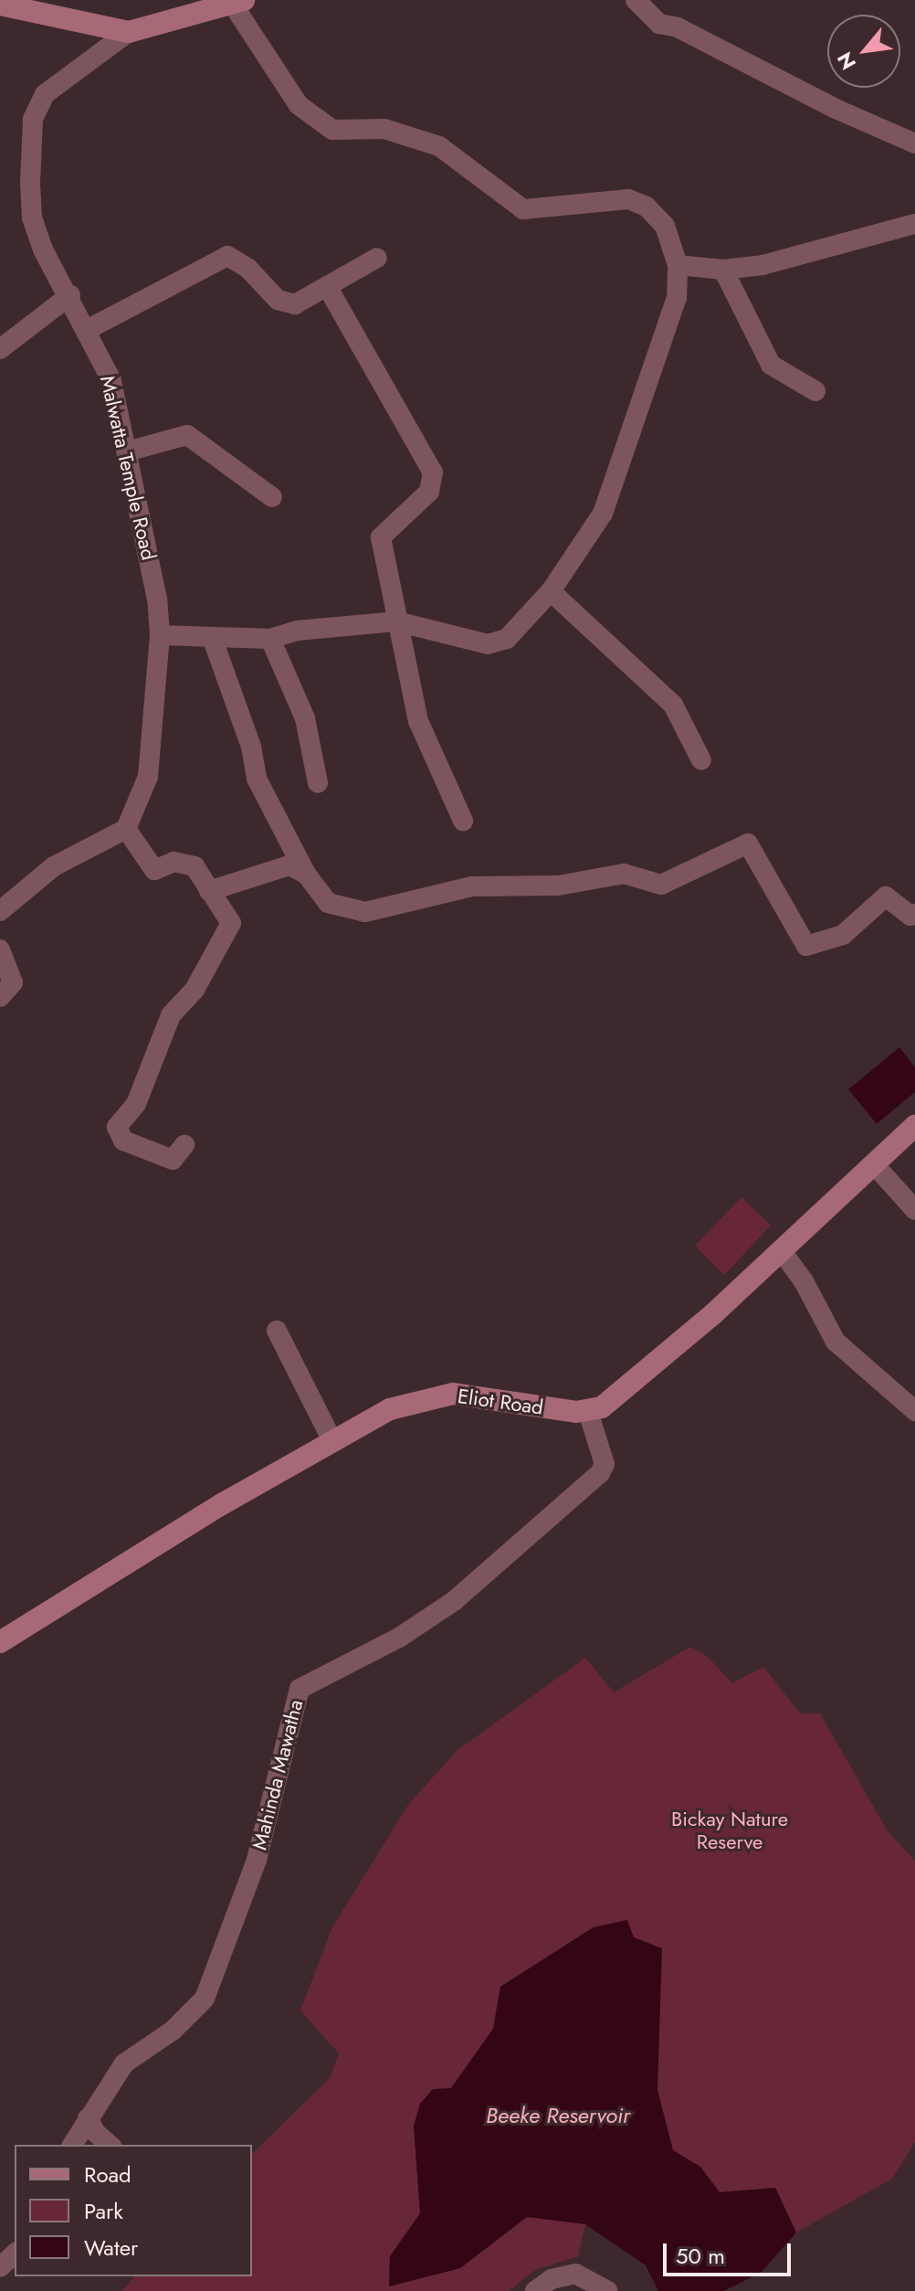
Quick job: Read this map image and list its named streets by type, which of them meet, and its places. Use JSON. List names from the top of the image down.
{
  "streets": {
    "street": ["Malwatta Temple Road", "Eliot Road", "Mahinda Mawatha"]
  },
  "crossings": [
    ["Eliot Road", "Mahinda Mawatha"]
  ],
  "water": ["Beeke Reservoir"],
  "parks": ["Bickay Nature Reserve"],
  "legend": ["Road", "Park", "Water"],
  "scale_bar": "50 m",
  "north": "bottom left"
}
